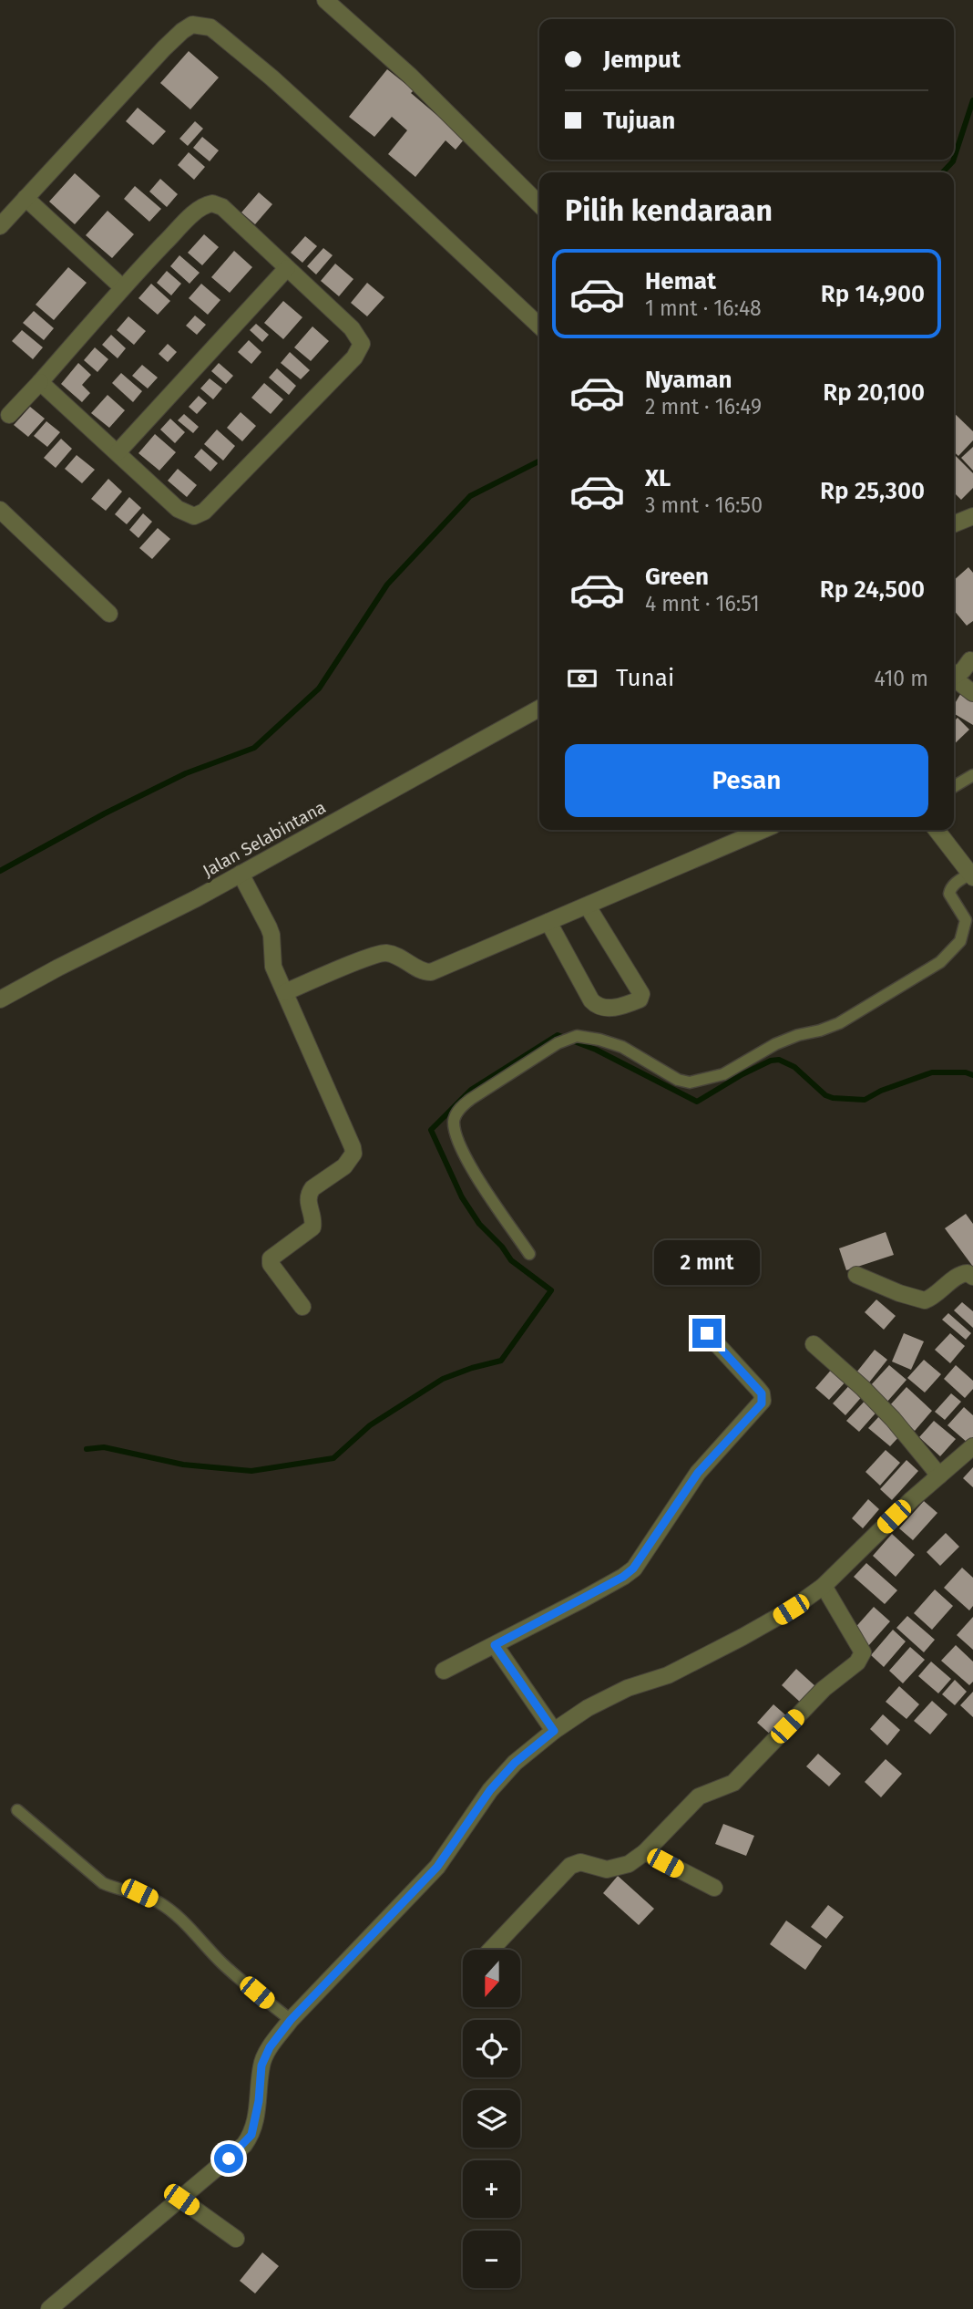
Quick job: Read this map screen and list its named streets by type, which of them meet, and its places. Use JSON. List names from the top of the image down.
{
  "streets": {
    "street": ["Jalan Selabintana"]
  },
  "north": "bottom",
  "page": {
    "banner": ["Jemput", "Tujuan"],
    "heading": "Pilih kendaraan",
    "list": [
      {
        "name": "Hemat",
        "note": "1 mnt · 16:48",
        "value": "Rp 14,900"
      },
      {
        "name": "Nyaman",
        "note": "2 mnt · 16:49",
        "value": "Rp 20,100"
      },
      {
        "name": "XL",
        "note": "3 mnt · 16:50",
        "value": "Rp 25,300"
      },
      {
        "name": "Green",
        "note": "4 mnt · 16:51",
        "value": "Rp 24,500"
      }
    ],
    "pay": ["Tunai", "410 m"],
    "buttons": "Pesan",
    "bubble": "2 mnt",
    "map_buttons": ["+", "−"]
  }
}
